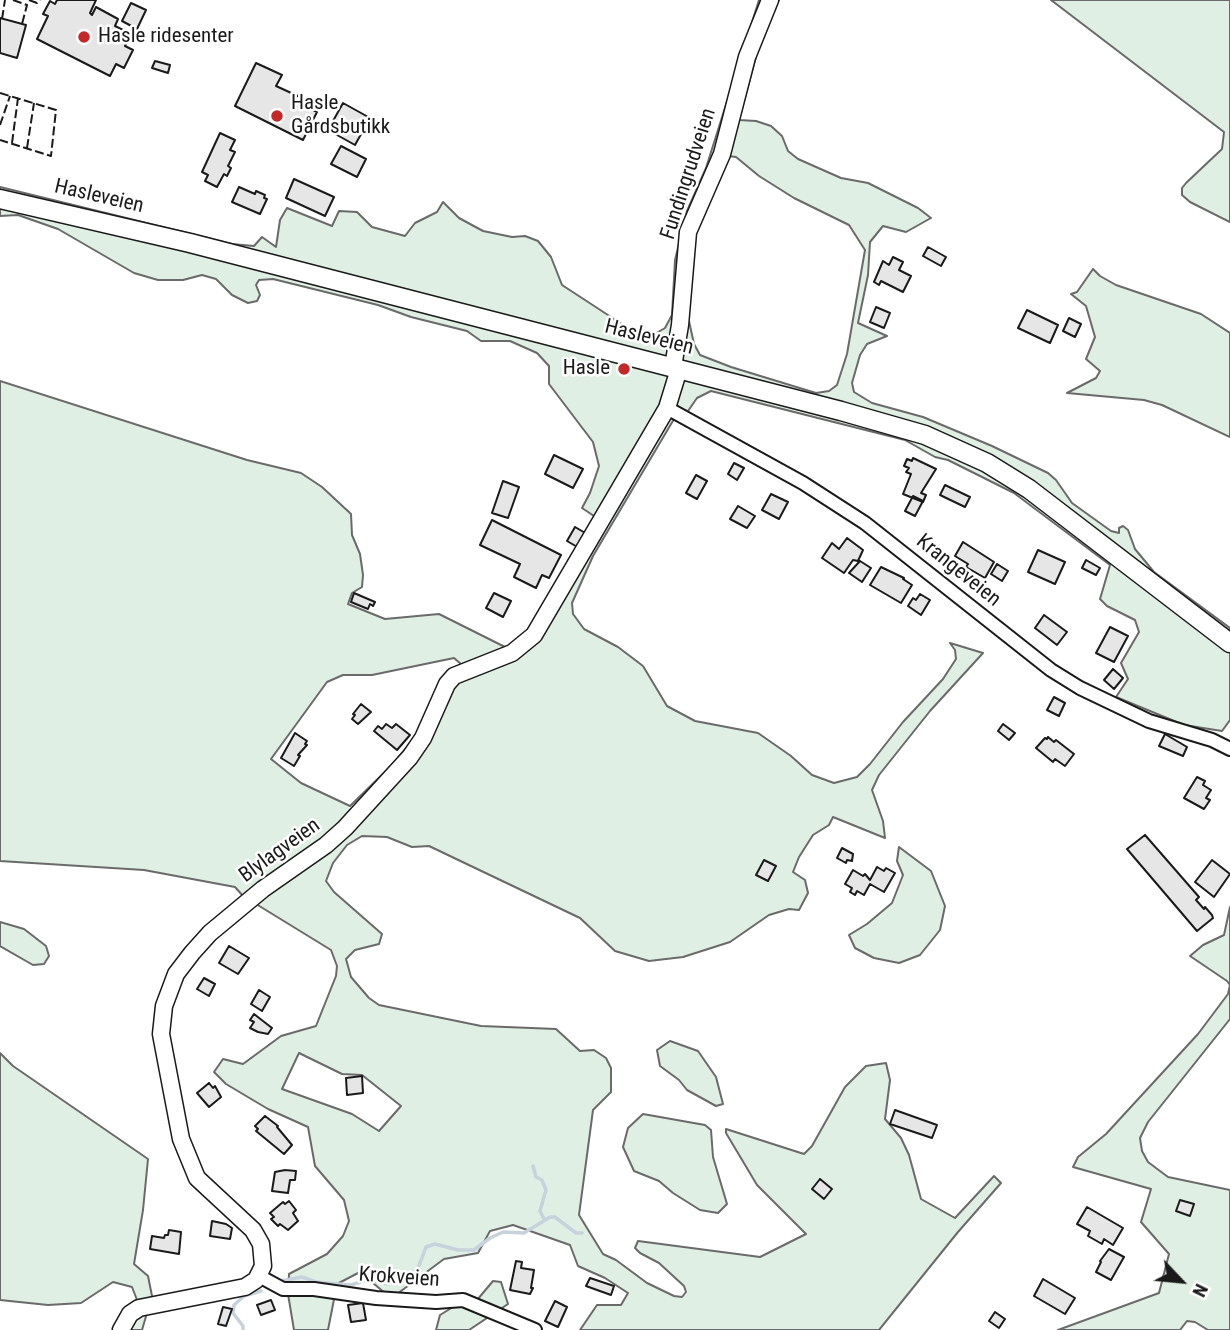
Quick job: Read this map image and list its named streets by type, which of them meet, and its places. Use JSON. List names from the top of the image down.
{
  "streets": {
    "main road": ["Hasleveien"],
    "street": [
      "Fundingrudveien",
      "Krangeveien",
      "Blylagveien",
      "Krokveien"
    ]
  },
  "crossings": [
    ["Fundingrudveien", "Hasleveien"],
    ["Fundingrudveien", "Blylagveien"],
    ["Hasleveien", "Blylagveien"],
    ["Krangeveien", "Blylagveien"],
    ["Blylagveien", "Krokveien"]
  ],
  "places": ["Hasle ridesenter", "Hasle Gårdsbutikk", "Hasle"],
  "north": "bottom right"
}
